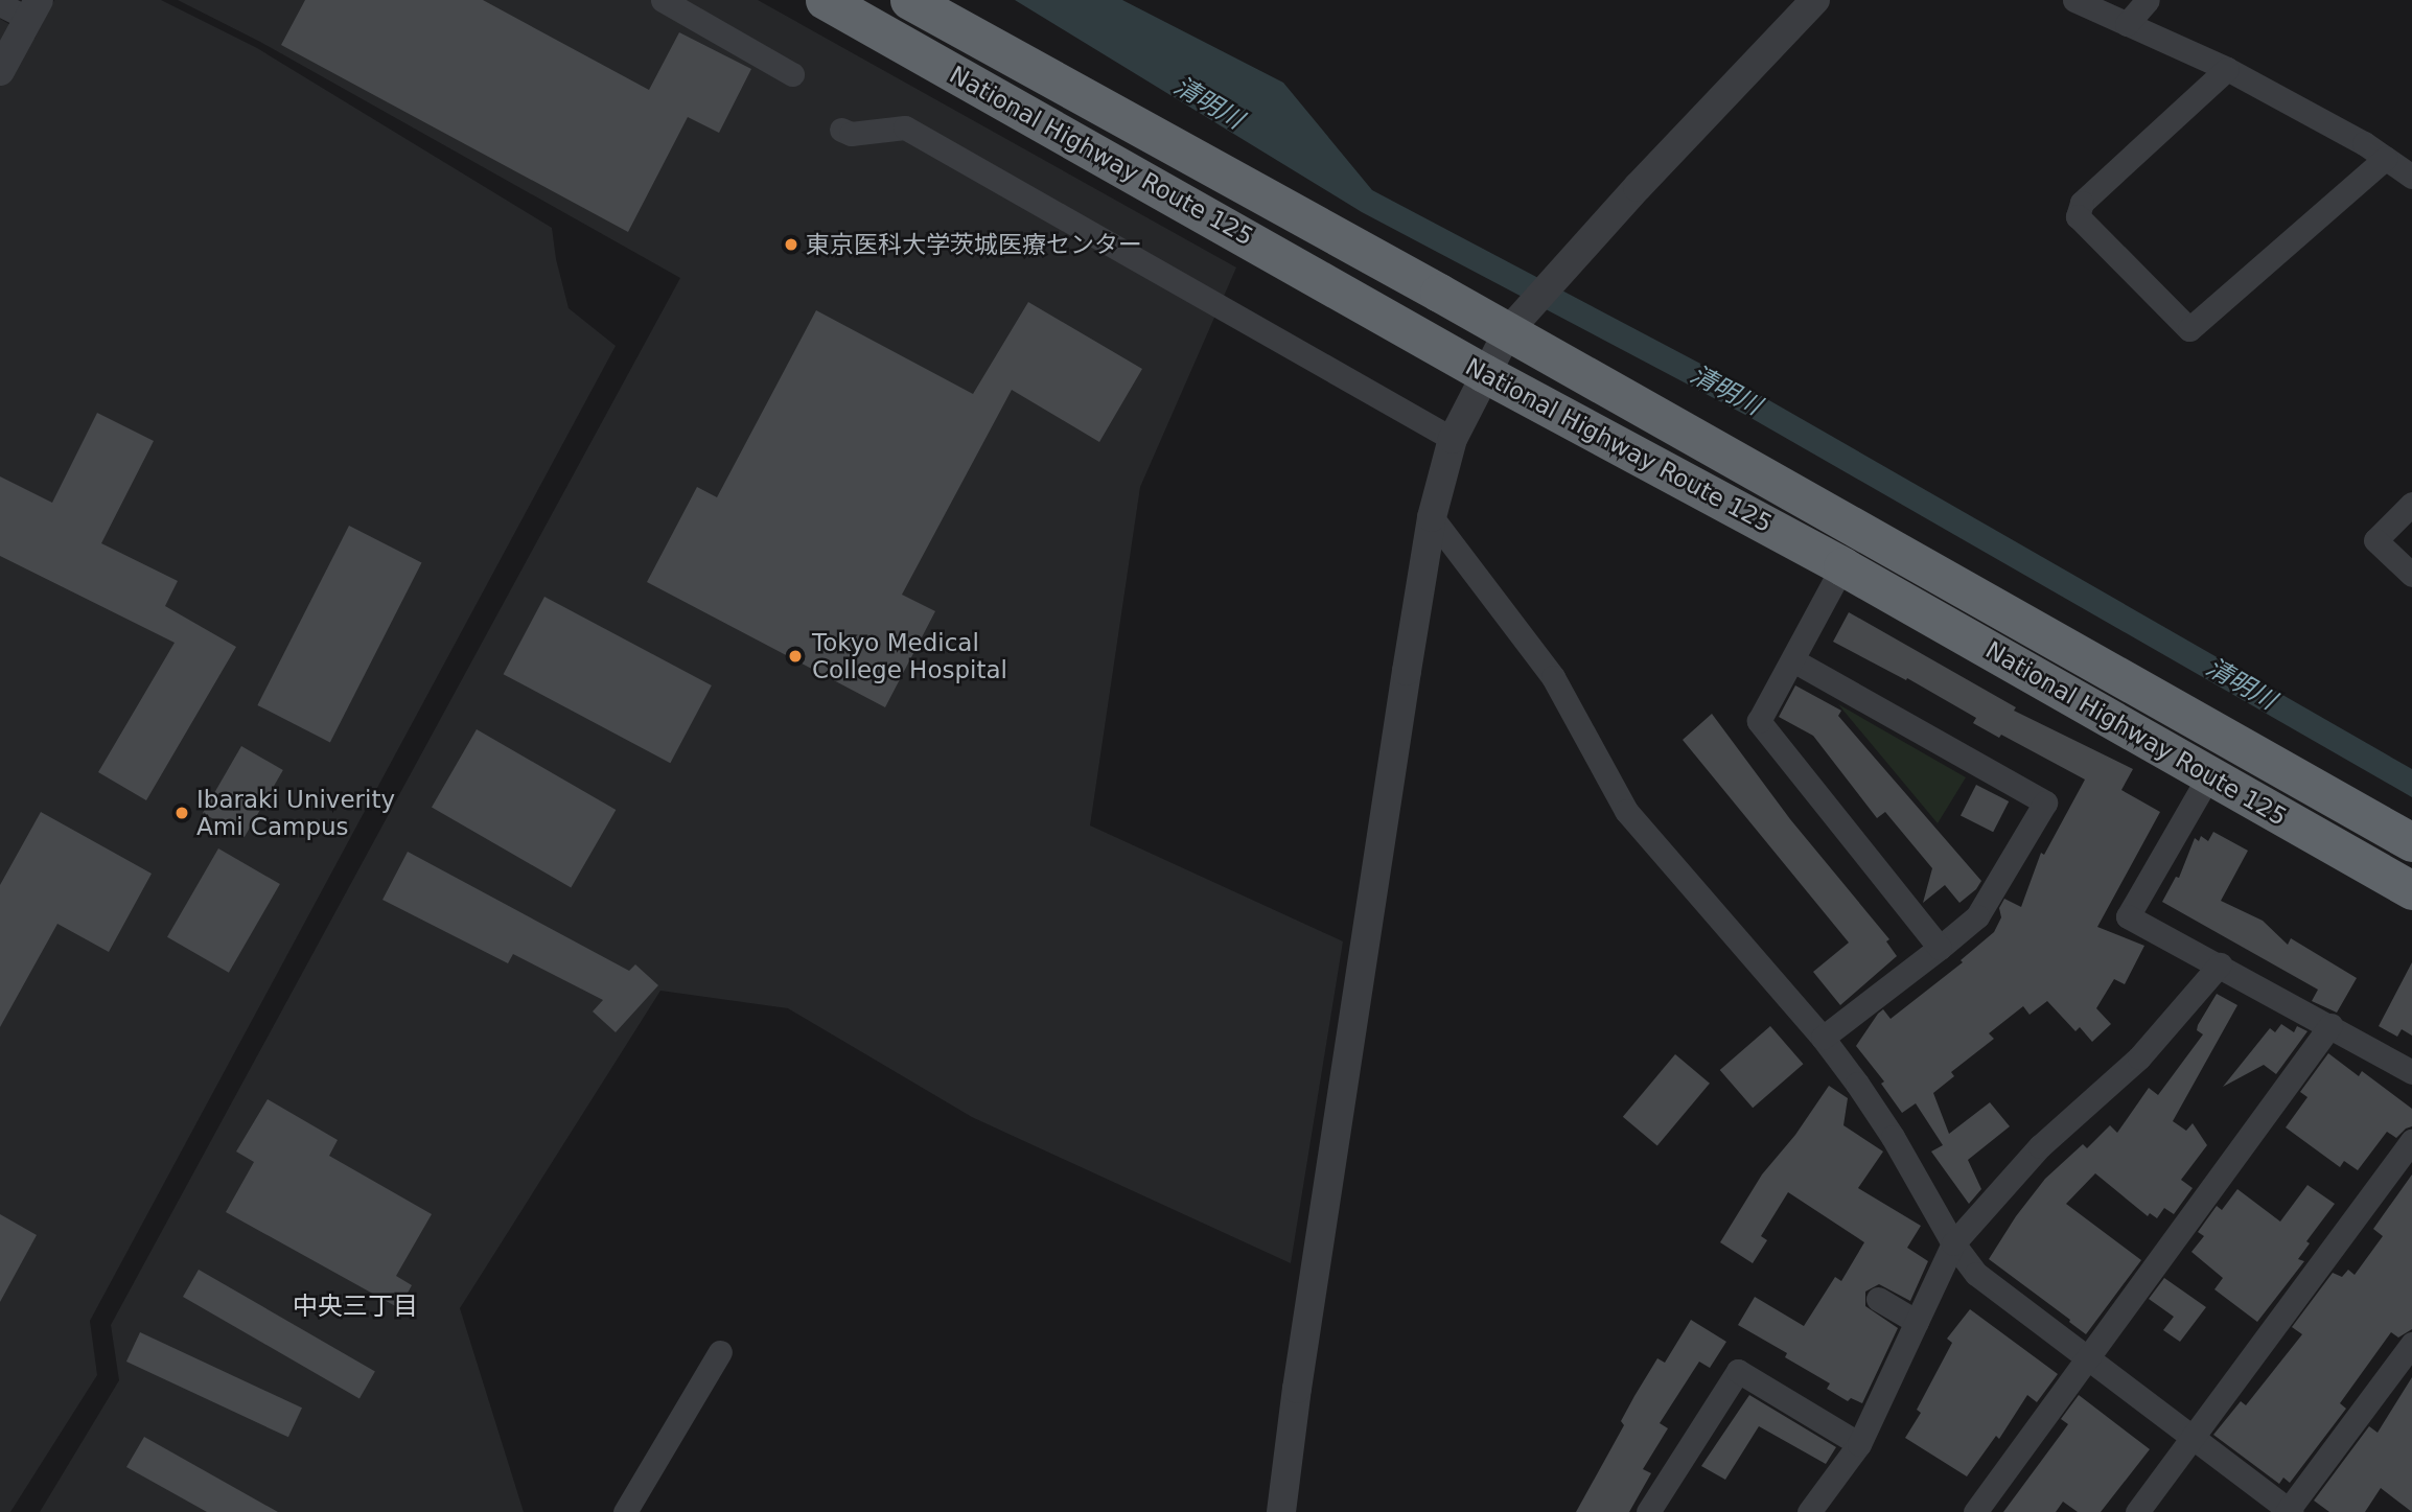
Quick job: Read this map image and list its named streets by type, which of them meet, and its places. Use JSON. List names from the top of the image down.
{
  "streets": {
    "highway": ["National Highway Route 125"]
  },
  "districts": ["中央三丁目"],
  "water": ["清明川"],
  "places": ["東京医科大学茨城医療センター", "Tokyo Medical College Hospital", "Ibaraki Univerity Ami Campus"]
}
